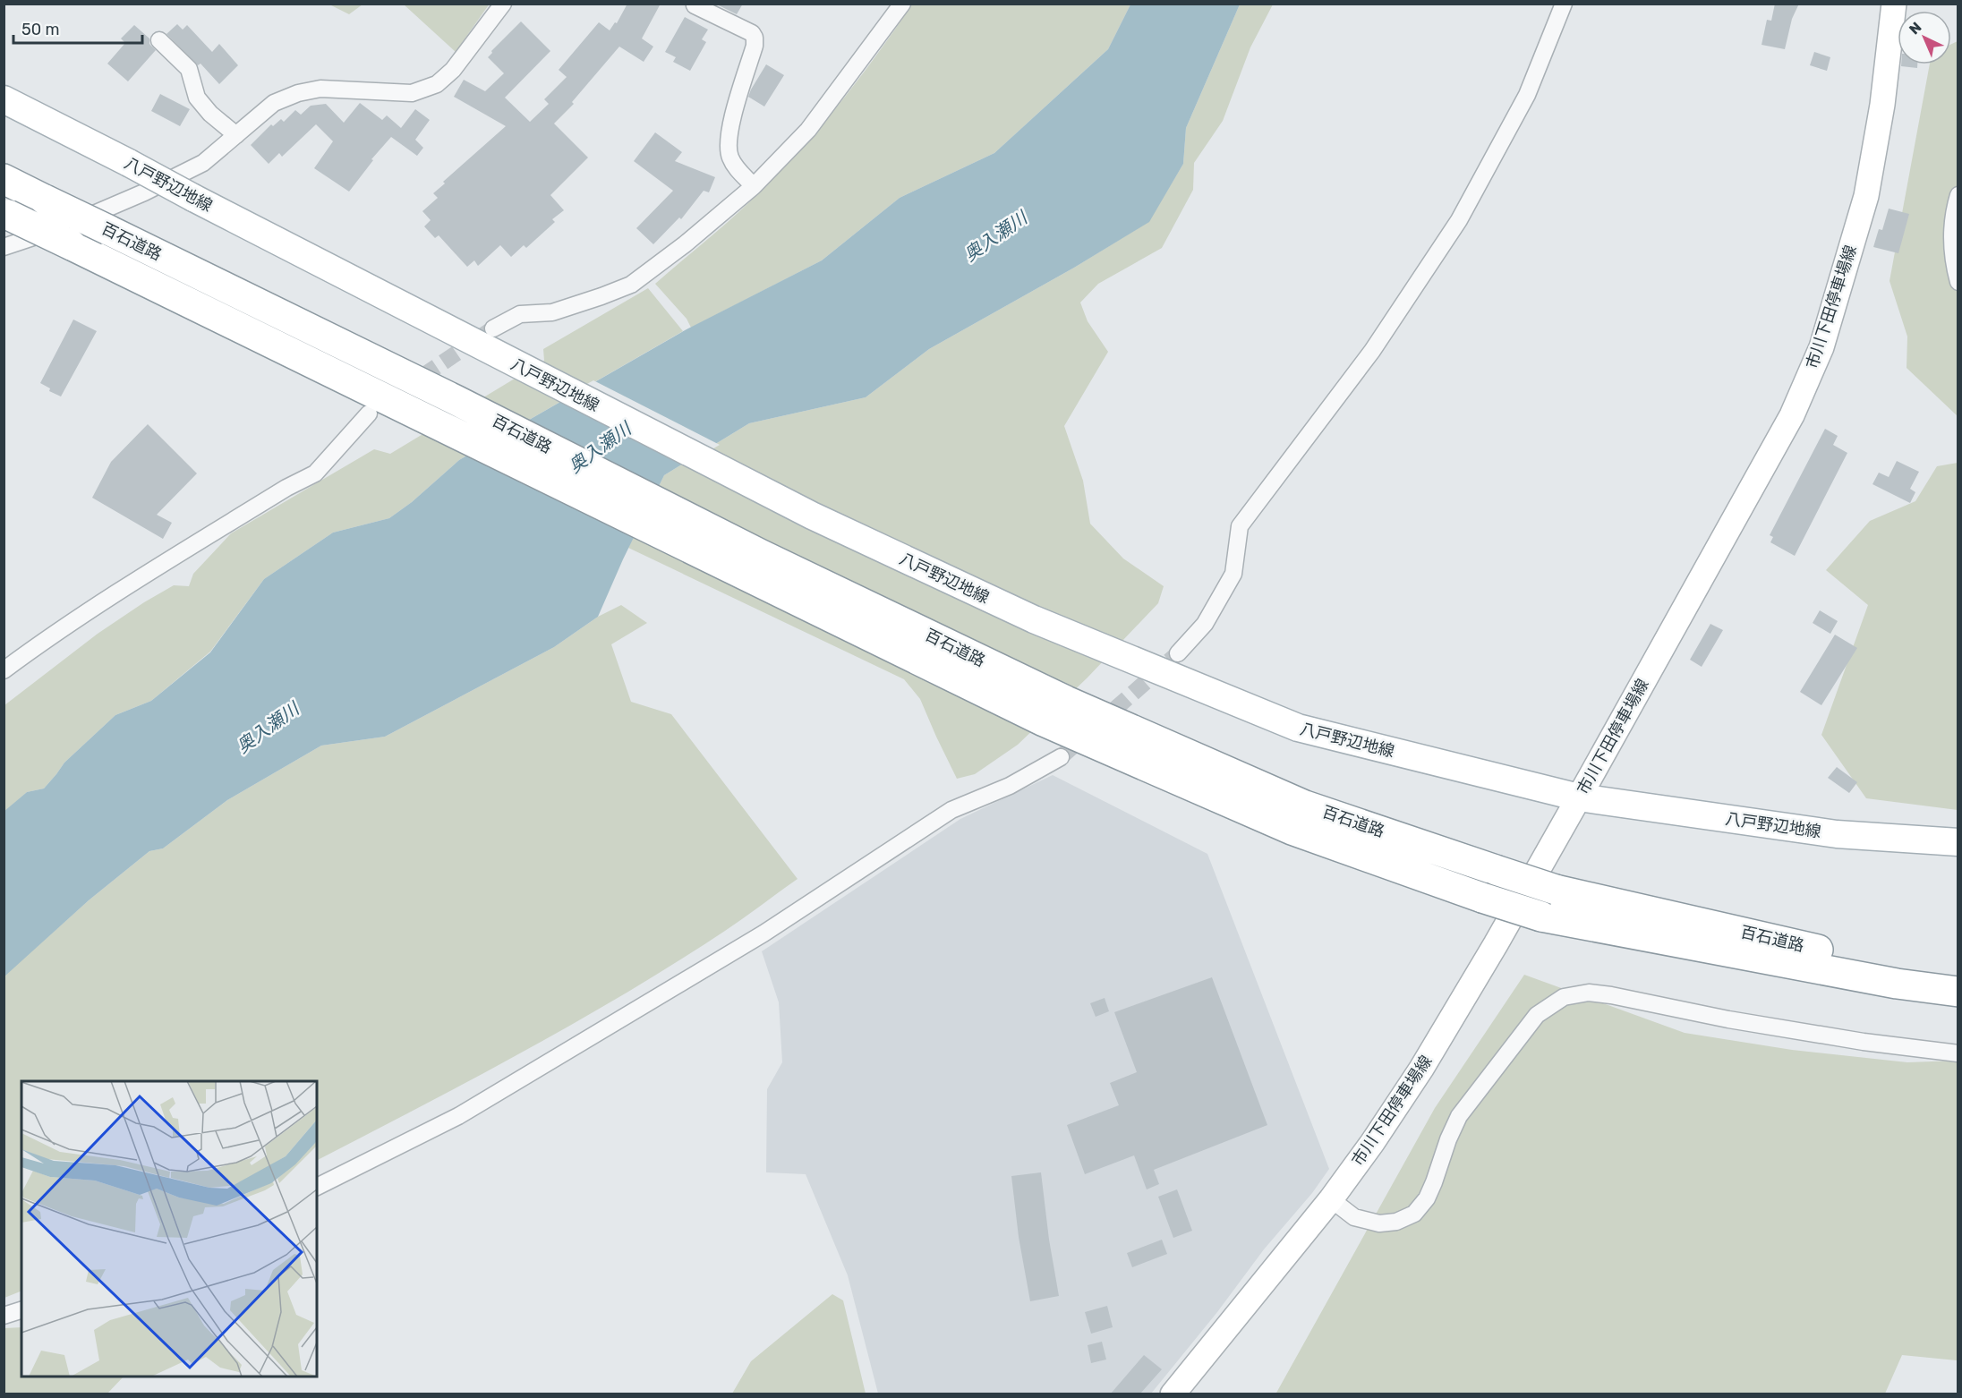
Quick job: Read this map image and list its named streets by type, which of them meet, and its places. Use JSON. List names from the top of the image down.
{
  "streets": {
    "highway": ["百石道路"],
    "main road": ["八戸野辺地線", "市川下田停車場線"]
  },
  "crossings": [
    ["八戸野辺地線", "市川下田停車場線"]
  ],
  "water": ["奥入瀬川"],
  "scale_bar": "50 m",
  "north": "top left"
}
